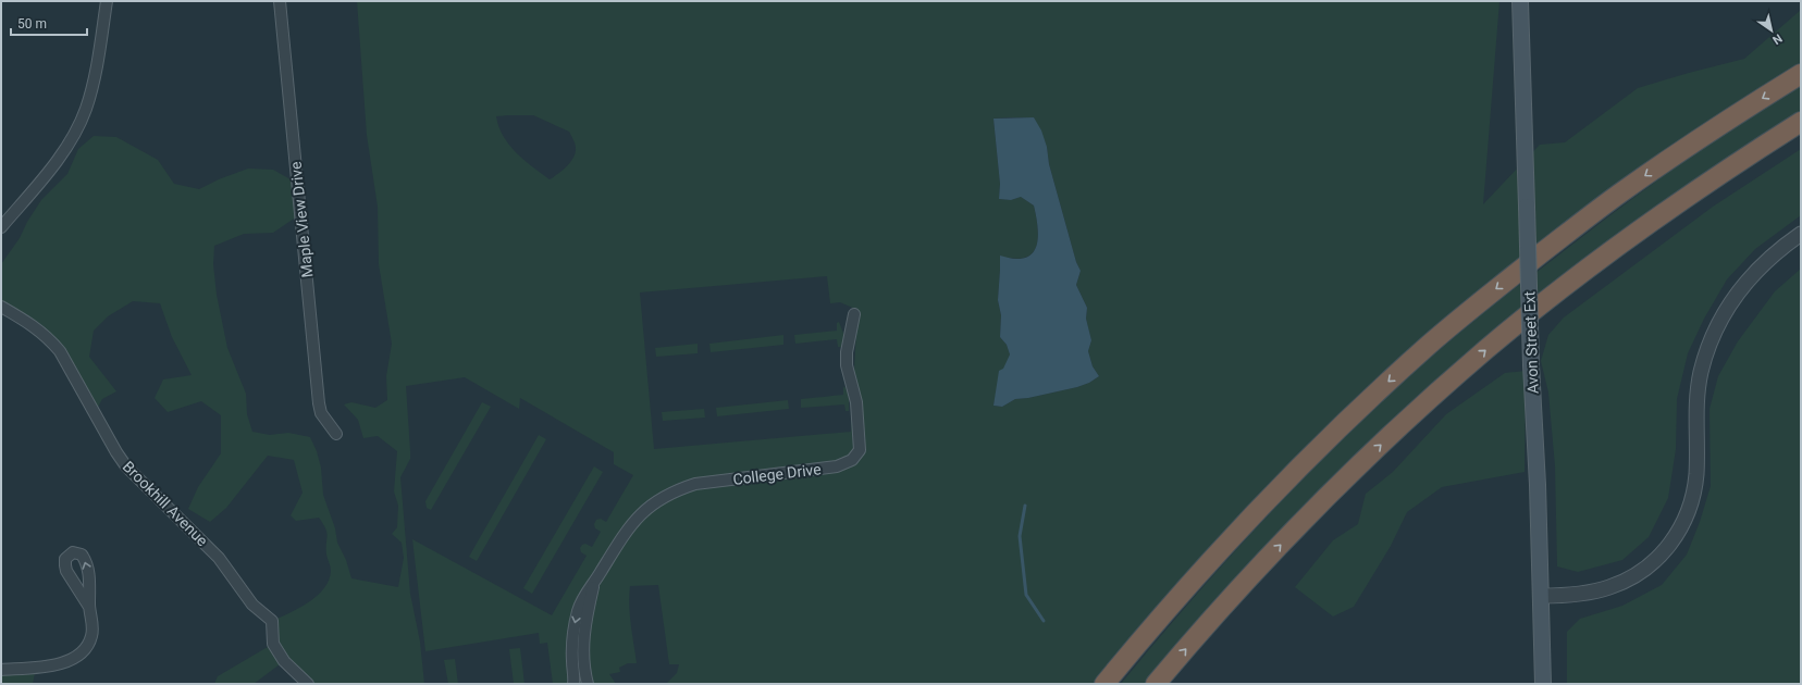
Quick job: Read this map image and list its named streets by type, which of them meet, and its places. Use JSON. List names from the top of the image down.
{
  "streets": {
    "main road": ["Avon Street Ext"],
    "street": ["Maple View Drive", "College Drive", "Brookhill Avenue"]
  },
  "scale_bar": "50 m",
  "north": "bottom right"
}
